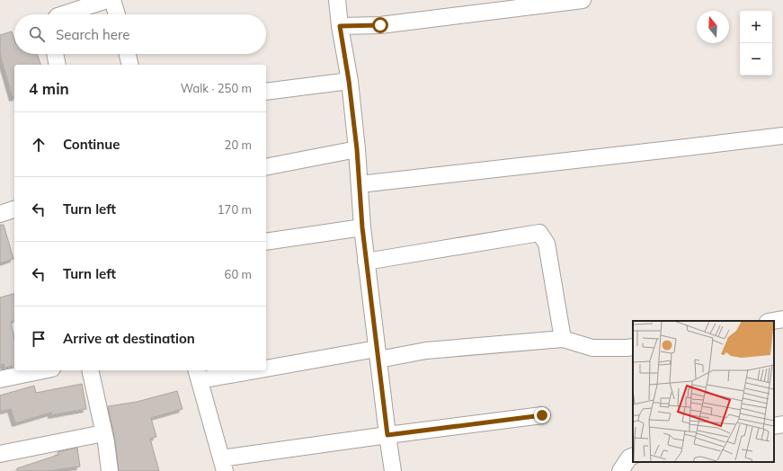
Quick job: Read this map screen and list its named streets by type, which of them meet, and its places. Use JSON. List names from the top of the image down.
{
  "north": "top",
  "page": {
    "map_buttons": ["+", "−"],
    "search": "Search here",
    "heading": ["4 min", "Walk · 250 m"],
    "list": [
      ["Continue", "20 m"],
      ["Turn left", "170 m"],
      ["Turn left", "60 m"],
      "Arrive at destination"
    ]
  }
}
